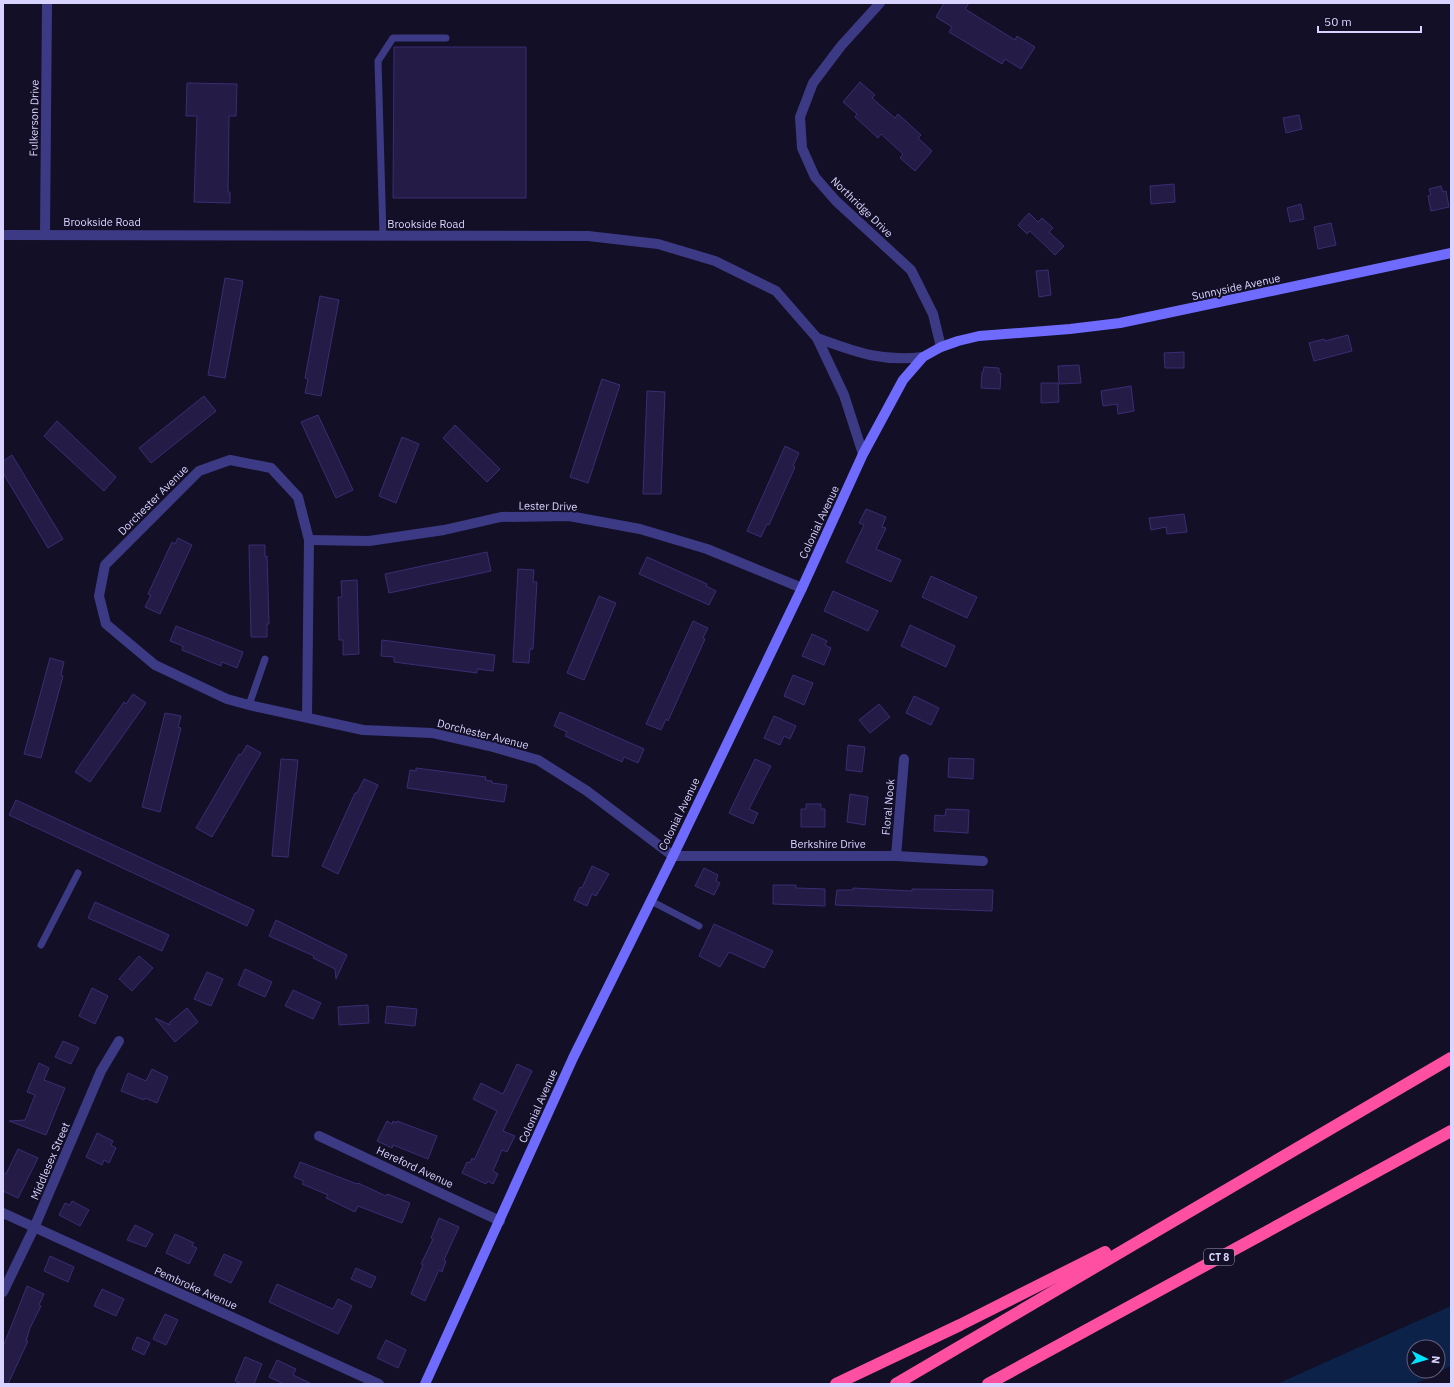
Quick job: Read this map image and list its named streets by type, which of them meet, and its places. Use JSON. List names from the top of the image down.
{
  "streets": {
    "highway": ["CT 8"],
    "street": [
      "Fulkerson Drive",
      "Northridge Drive",
      "Brookside Road",
      "Sunnyside Avenue",
      "Dorchester Avenue",
      "Lester Drive",
      "Colonial Avenue",
      "Floral Nook",
      "Berkshire Drive",
      "Middlesex Street",
      "Hereford Avenue",
      "Pembroke Avenue"
    ]
  },
  "crossings": [
    ["Fulkerson Drive", "Brookside Road"],
    ["Northridge Drive", "Colonial Avenue"],
    ["Brookside Road", "Colonial Avenue"],
    ["Sunnyside Avenue", "Colonial Avenue"],
    ["Dorchester Avenue", "Lester Drive"],
    ["Dorchester Avenue", "Colonial Avenue"],
    ["Dorchester Avenue", "Berkshire Drive"],
    ["Lester Drive", "Colonial Avenue"],
    ["Colonial Avenue", "Berkshire Drive"],
    ["Colonial Avenue", "Hereford Avenue"],
    ["Floral Nook", "Berkshire Drive"],
    ["Middlesex Street", "Pembroke Avenue"]
  ],
  "scale_bar": "50 m",
  "north": "right"
}
